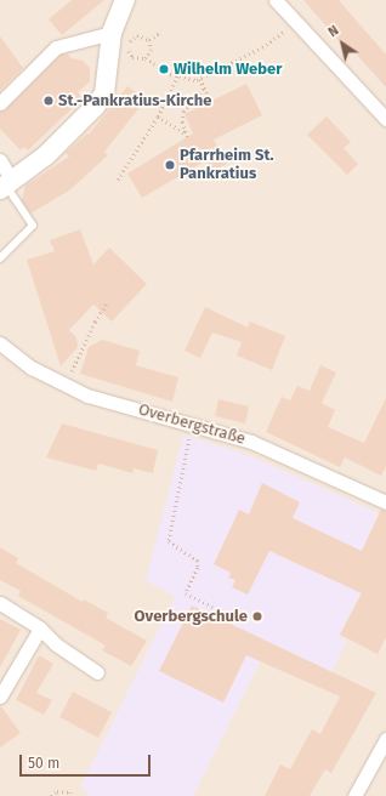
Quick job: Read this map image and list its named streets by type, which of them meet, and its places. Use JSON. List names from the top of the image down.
{
  "streets": {
    "street": ["Overbergstraße"]
  },
  "places": [
    "Wilhelm Weber",
    "St.-Pankratius-Kirche",
    "Pfarrheim St. Pankratius",
    "Overbergschule"
  ],
  "scale_bar": "50 m",
  "north": "top left"
}
